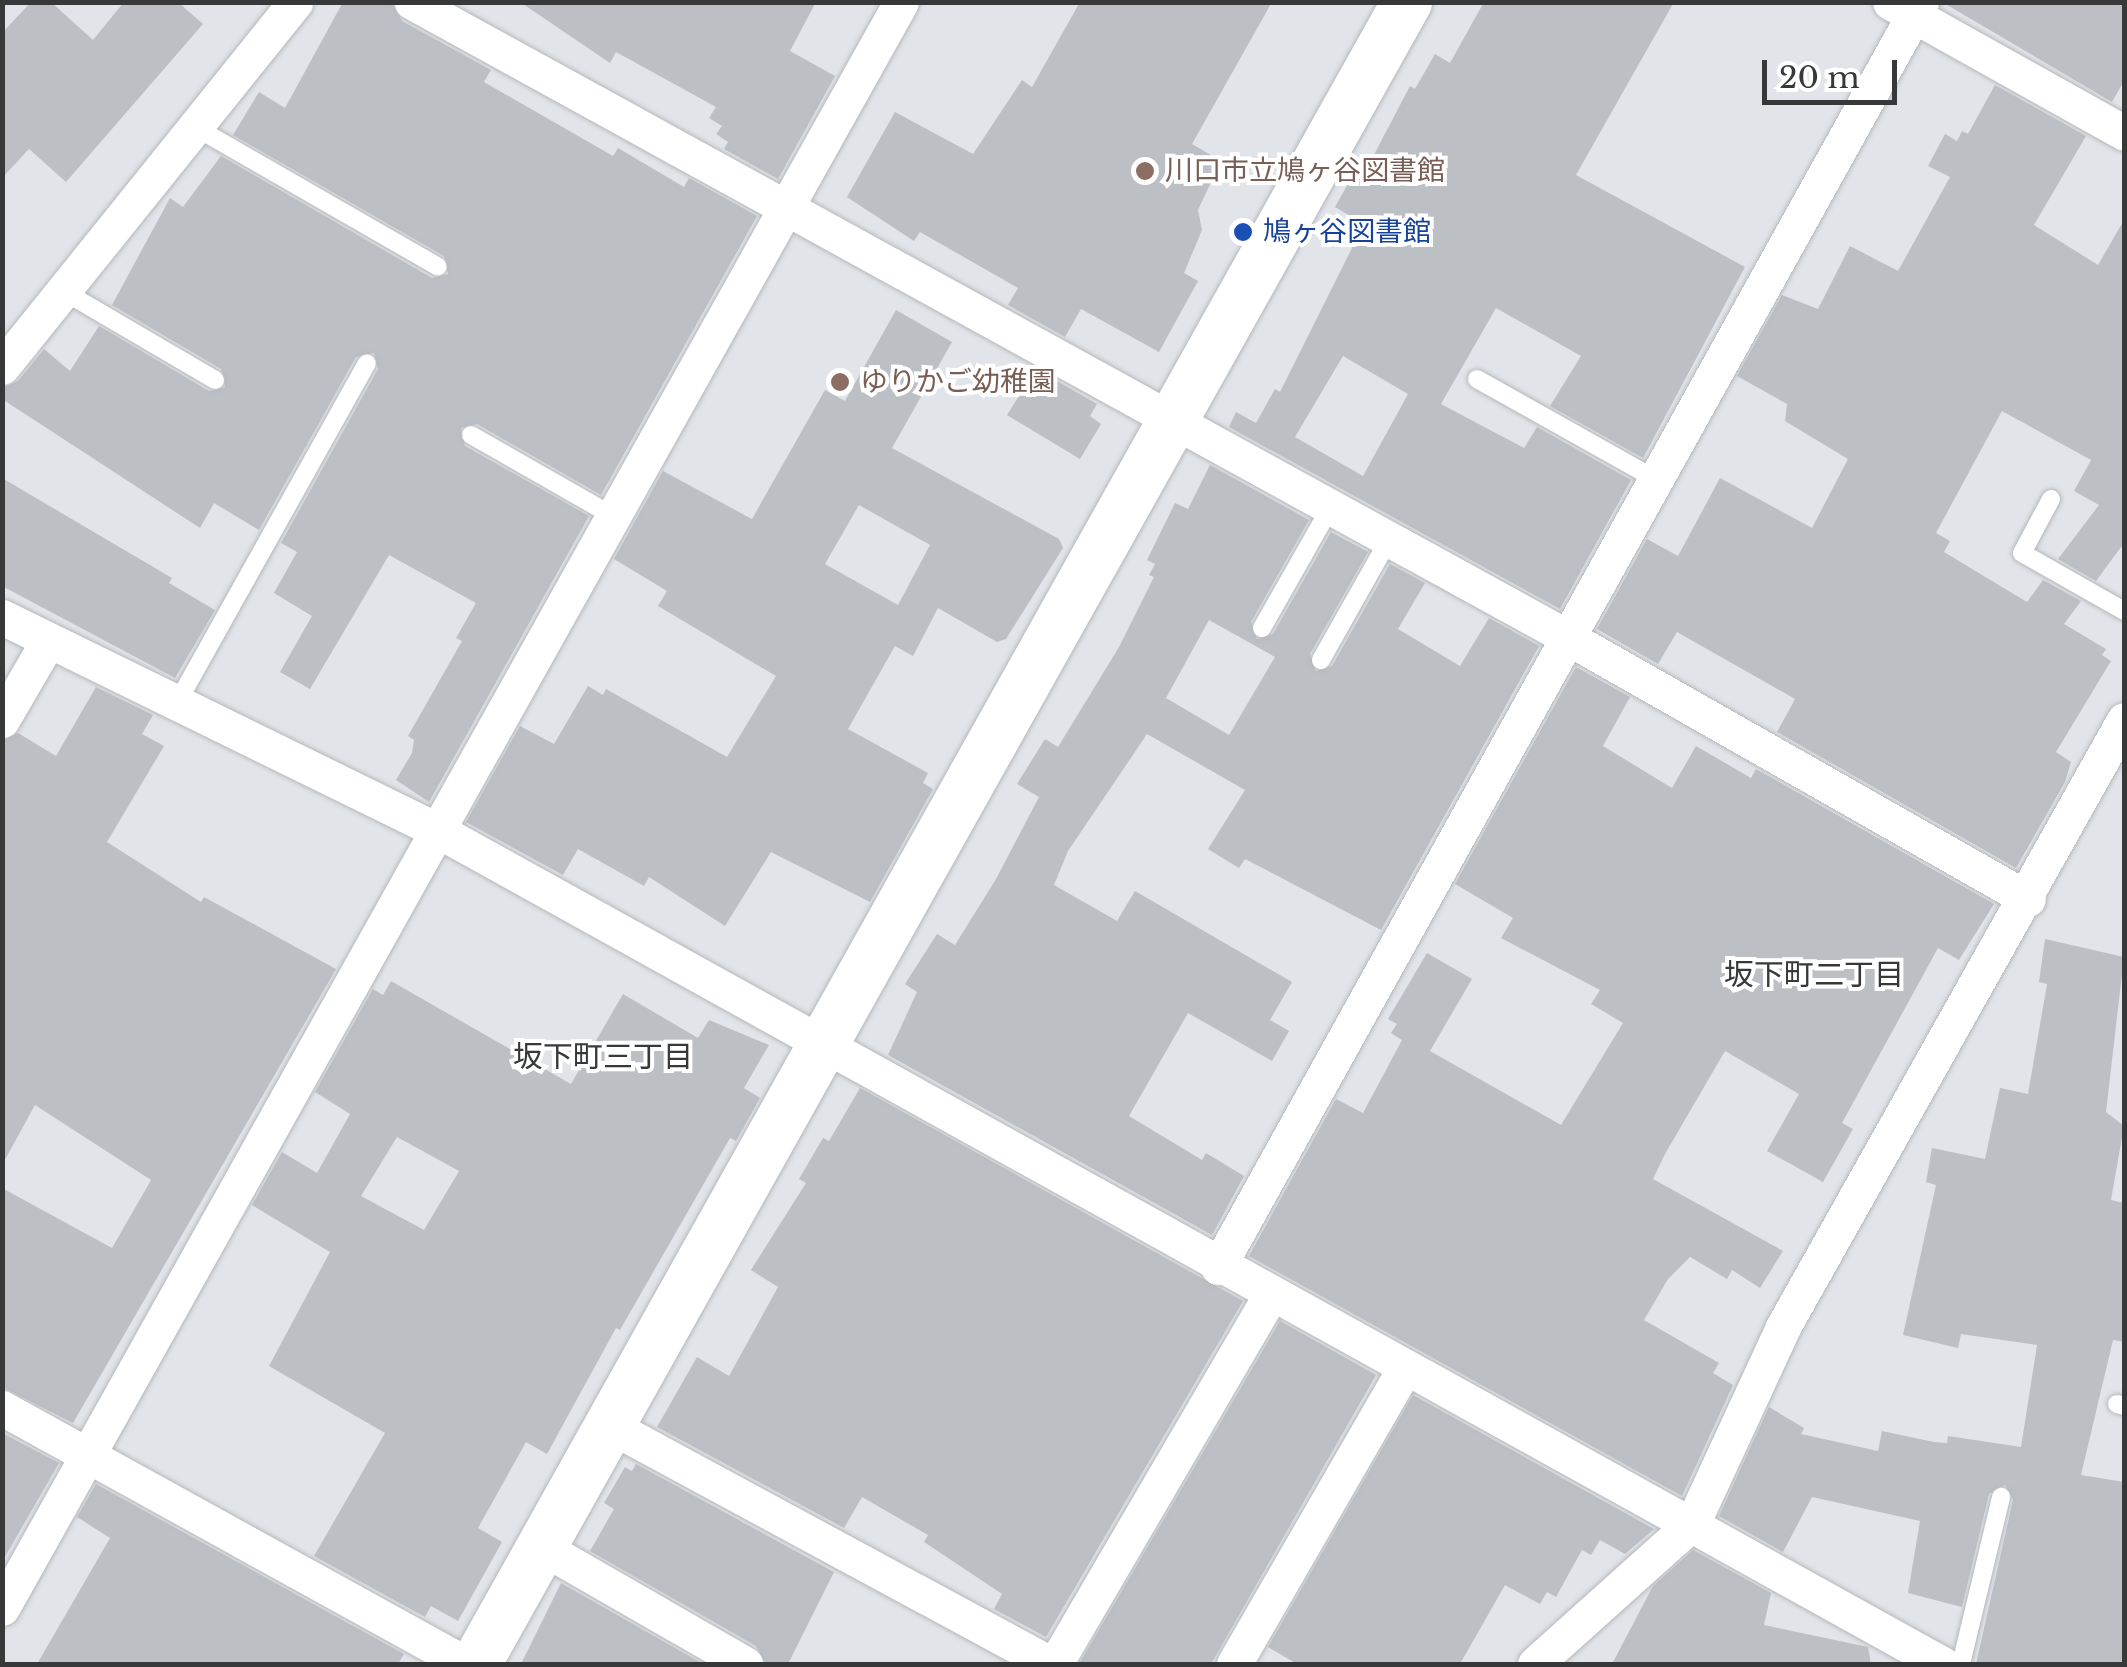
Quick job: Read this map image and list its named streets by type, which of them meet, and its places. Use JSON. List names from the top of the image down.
{
  "districts": ["坂下町二丁目", "坂下町三丁目"],
  "places": ["川口市立鳩ヶ谷図書館", "鳩ヶ谷図書館", "ゆりかご幼稚園"],
  "scale_bar": "20 m"
}
